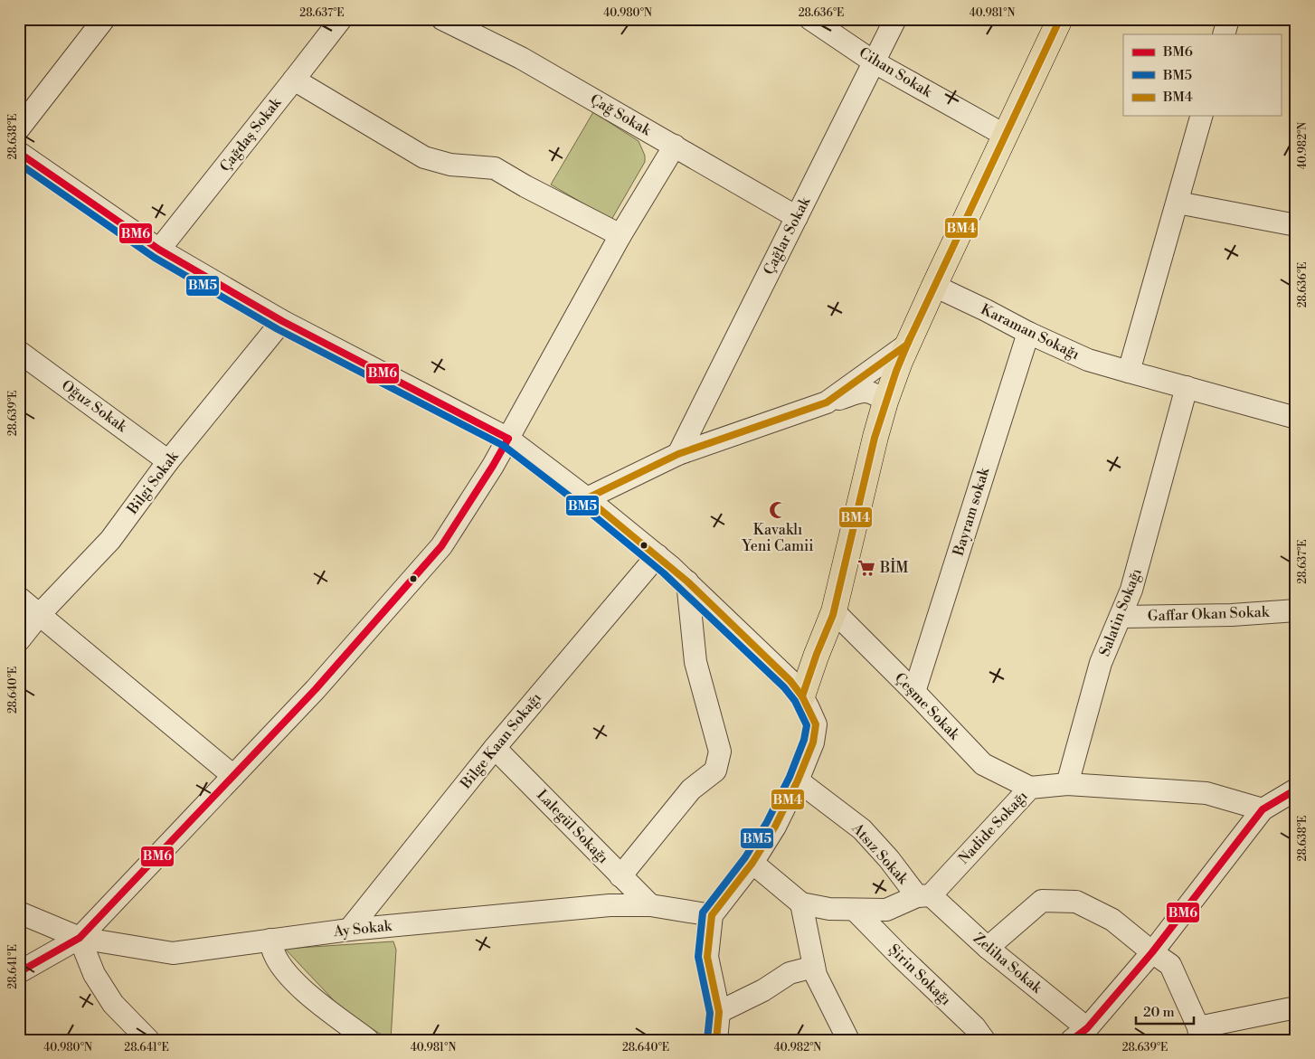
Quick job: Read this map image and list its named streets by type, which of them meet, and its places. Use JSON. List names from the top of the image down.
{
  "streets": {
    "street": [
      "Cihan Sokak",
      "Çağ Sokak",
      "Çağdaş Sokak",
      "Çağlar Sokak",
      "Karaman Sokağı",
      "Oğuz Sokak",
      "Bilgi Sokak",
      "Bayram sokak",
      "Salatin Sokağı",
      "Gaffar Okan Sokak",
      "Çeşme Sokak",
      "Bilge Kaan Sokağı",
      "Lalegül Sokağı",
      "Nadide Sokağı",
      "Atsız Sokak",
      "Ay Sokak",
      "Zeliha Sokak",
      "Şirin Sokağı"
    ]
  },
  "crossings": [
    ["Cihan Sokak", "Çağlar Sokak"],
    ["Çağ Sokak", "Çağlar Sokak"],
    ["Karaman Sokağı", "Bayram sokak"],
    ["Karaman Sokağı", "Salatin Sokağı"],
    ["Oğuz Sokak", "Bilgi Sokak"],
    ["Bayram sokak", "Çeşme Sokak"],
    ["Salatin Sokağı", "Gaffar Okan Sokak"],
    ["Salatin Sokağı", "Nadide Sokağı"],
    ["Çeşme Sokak", "Nadide Sokağı"],
    ["Bilge Kaan Sokağı", "Lalegül Sokağı"],
    ["Bilge Kaan Sokağı", "Ay Sokak"],
    ["Lalegül Sokağı", "Ay Sokak"],
    ["Nadide Sokağı", "Atsız Sokak"],
    ["Nadide Sokağı", "Zeliha Sokak"],
    ["Nadide Sokağı", "Şirin Sokağı"],
    ["Atsız Sokak", "Zeliha Sokak"]
  ],
  "places": {
    "mosque": ["Kavaklı Yeni Camii"],
    "supermarket": ["BİM"]
  },
  "lines": ["transit line BM4", "transit line BM6", "transit line BM5"],
  "legend": ["BM6", "BM5", "BM4"],
  "scale_bar": "20 m",
  "coordinates": [
    "28.637°E",
    "40.980°N",
    "28.636°E",
    "40.981°N",
    "28.638°E",
    "40.982°N",
    "28.639°E",
    "28.640°E",
    "28.641°E"
  ]
}
